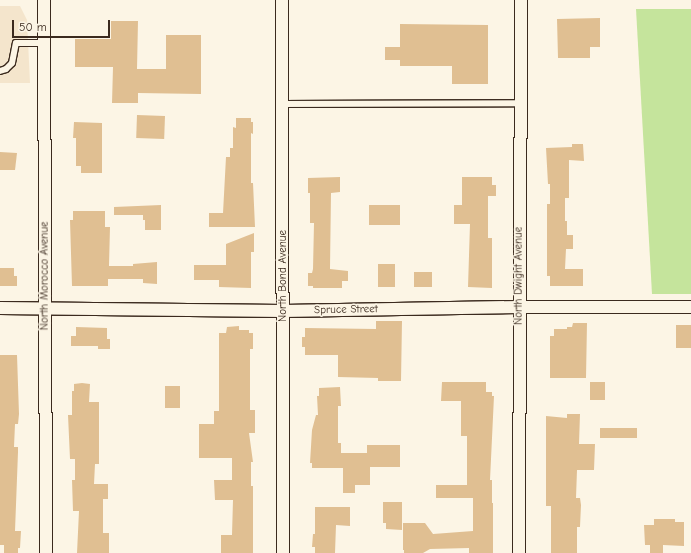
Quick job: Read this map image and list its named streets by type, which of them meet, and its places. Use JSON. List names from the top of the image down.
{
  "streets": {
    "street": [
      "North Morocco Avenue",
      "North Bond Avenue",
      "North Dwight Avenue",
      "Spruce Street"
    ]
  },
  "crossings": [
    ["North Morocco Avenue", "Spruce Street"],
    ["North Bond Avenue", "Spruce Street"],
    ["North Dwight Avenue", "Spruce Street"]
  ],
  "scale_bar": "50 m"
}
